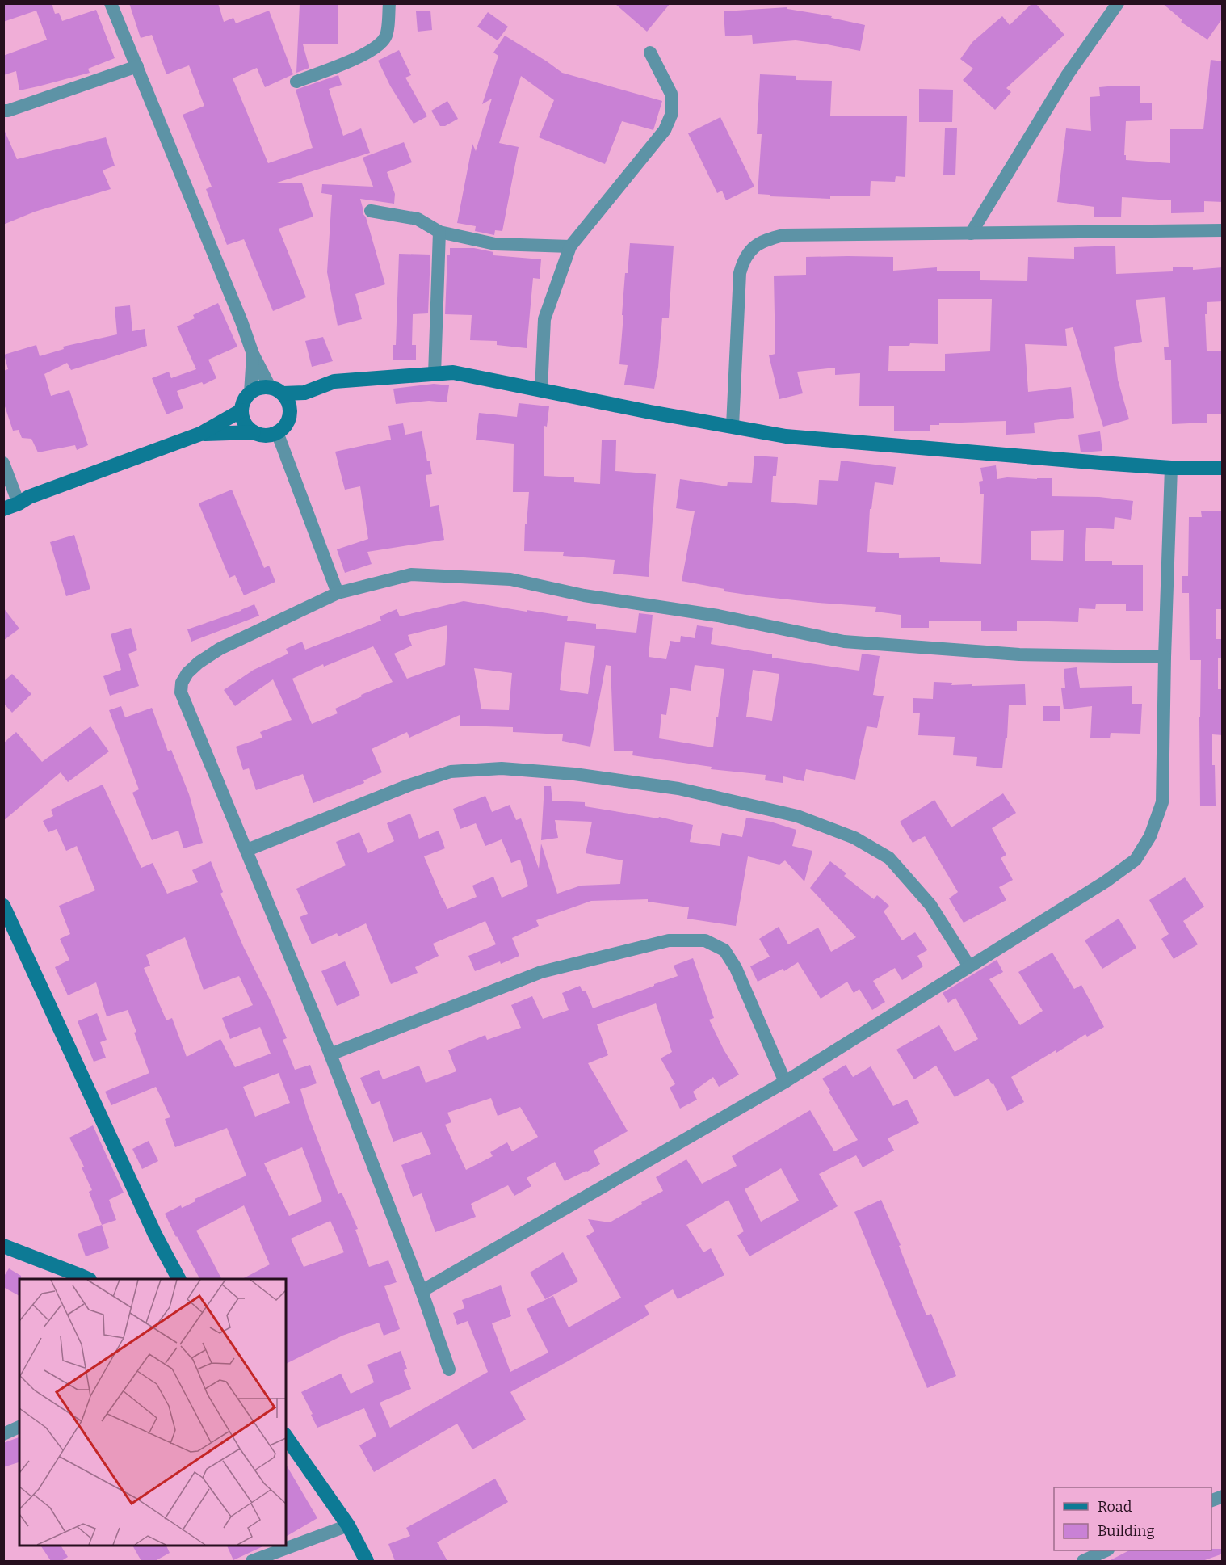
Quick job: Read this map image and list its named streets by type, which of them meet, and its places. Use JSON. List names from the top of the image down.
{
  "legend": ["Road", "Building"]
}
